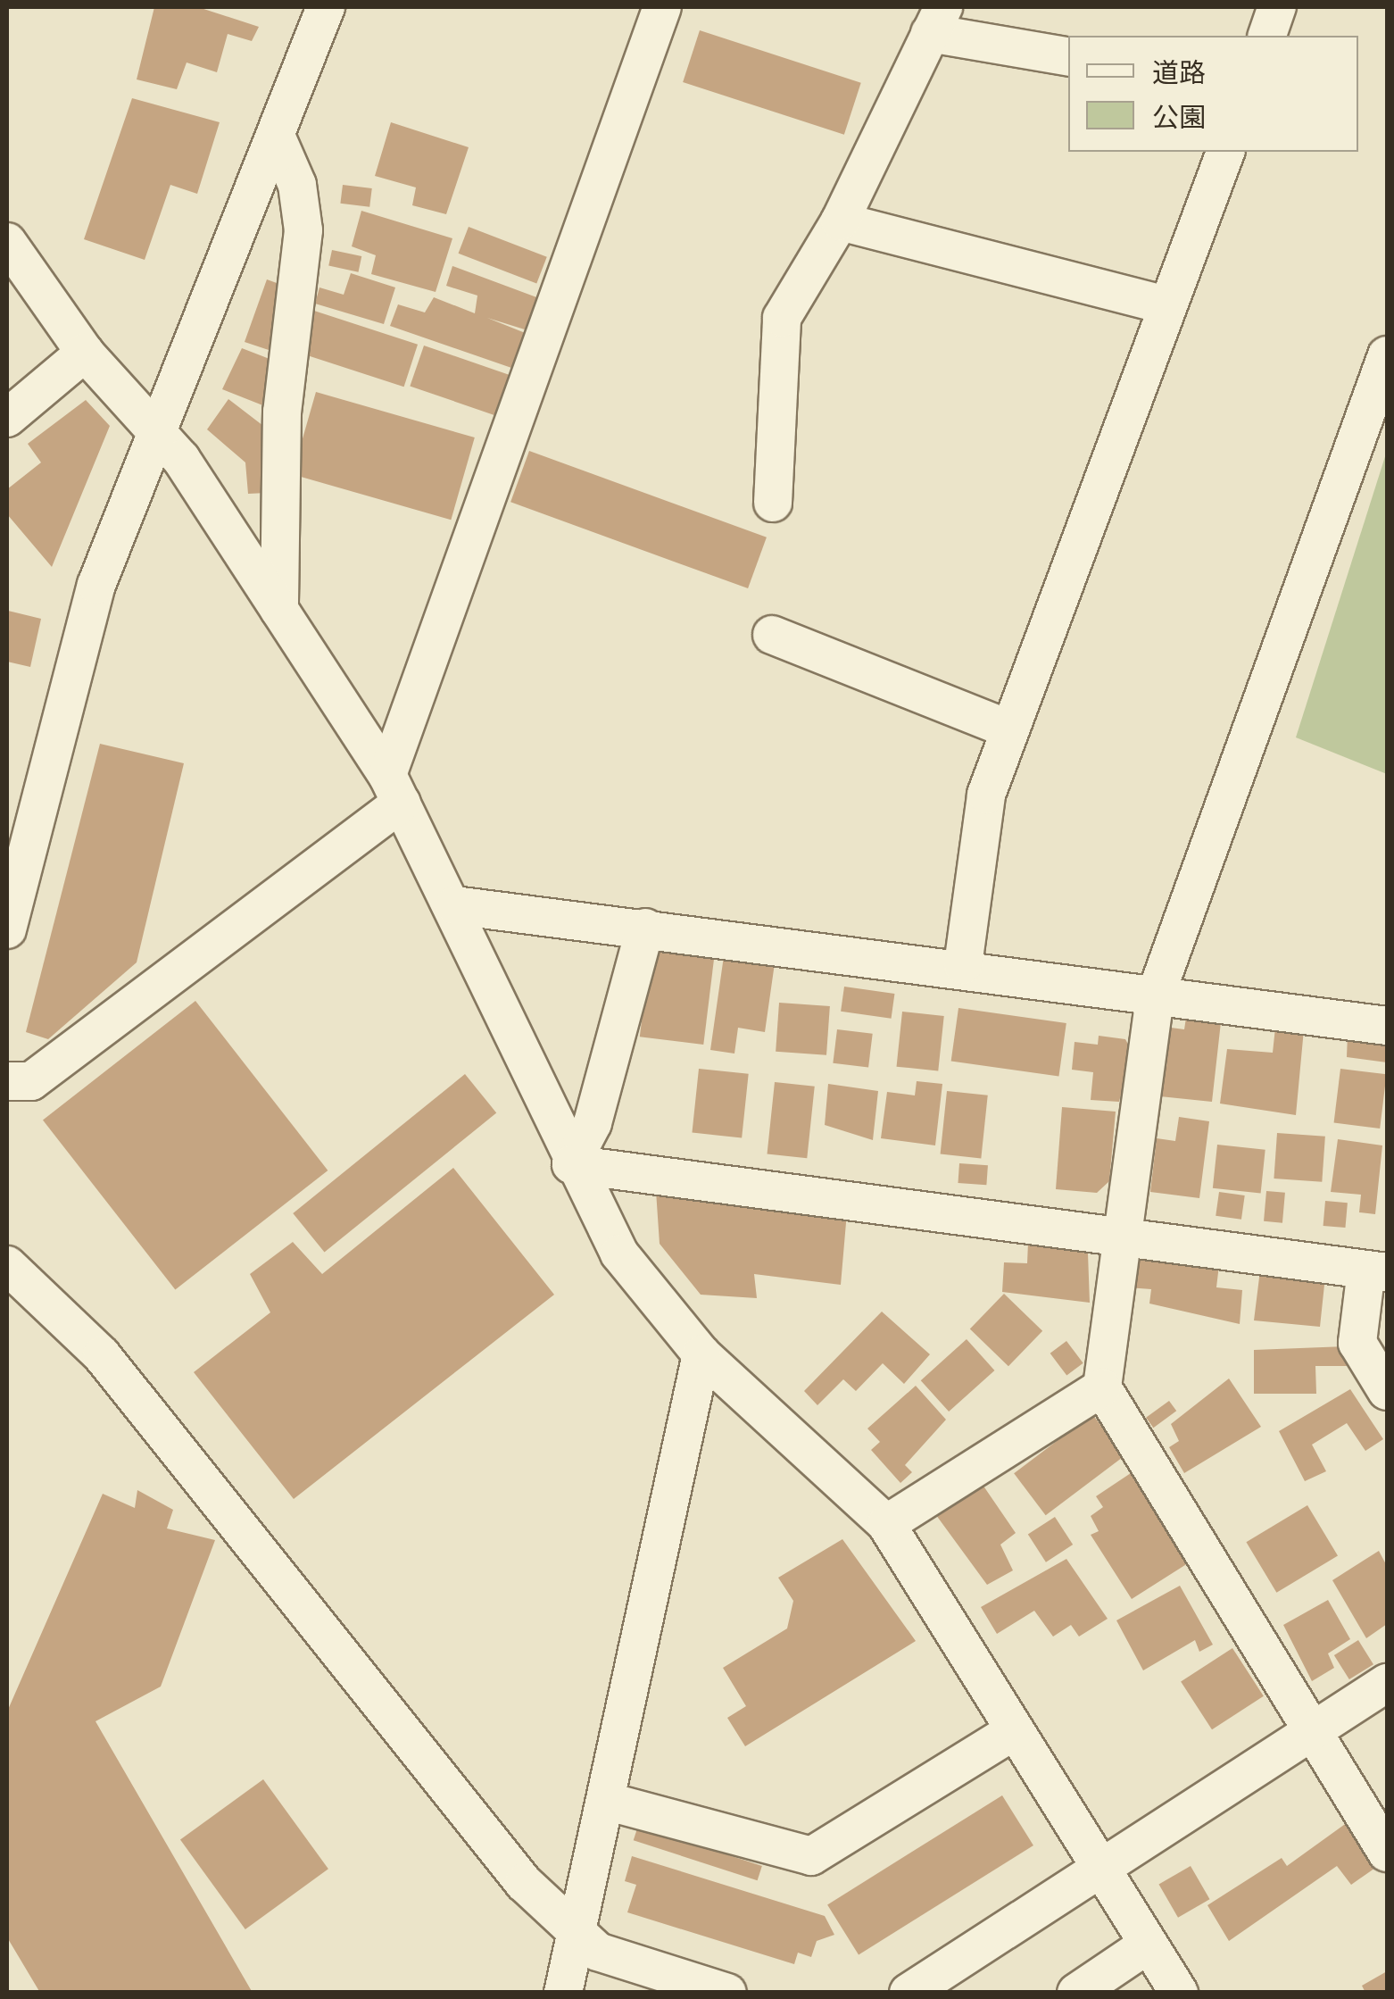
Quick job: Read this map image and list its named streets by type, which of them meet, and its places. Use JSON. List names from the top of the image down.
{
  "legend": ["道路", "公園"]
}
